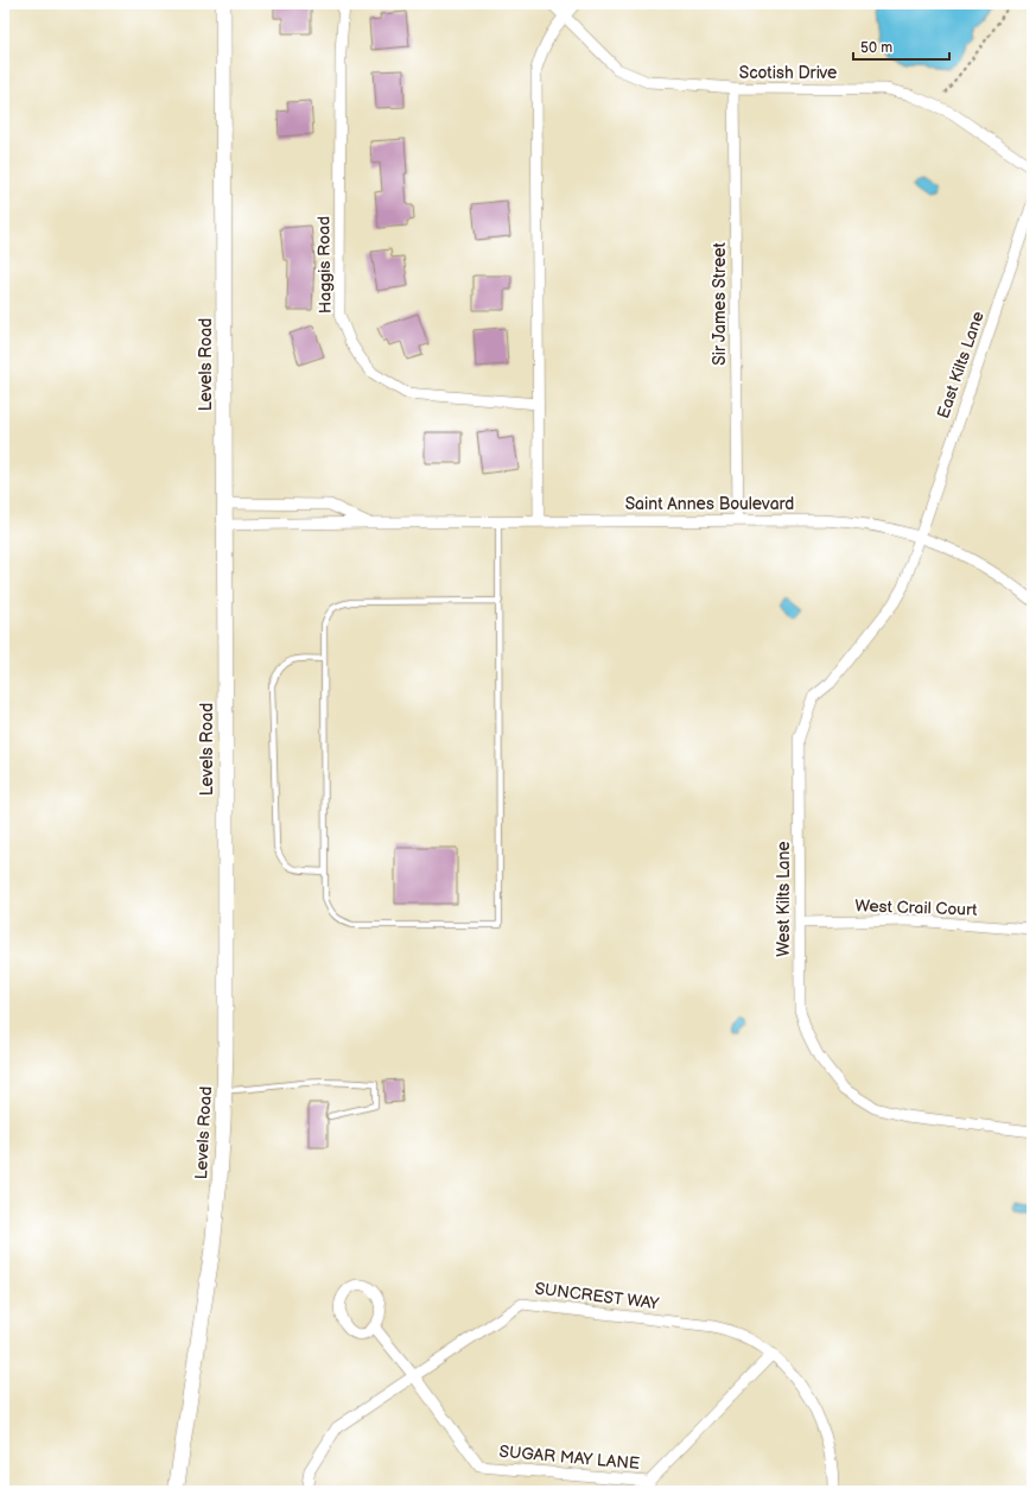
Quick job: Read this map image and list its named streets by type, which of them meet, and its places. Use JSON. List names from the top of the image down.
{
  "streets": {
    "main road": ["Levels Road"],
    "street": [
      "Scotish Drive",
      "Haggis Road",
      "Sir James Street",
      "East Kilts Lane",
      "Saint Annes Boulevard",
      "West Kilts Lane",
      "West Crail Court",
      "SUNCREST WAY",
      "SUGAR MAY LANE"
    ]
  },
  "crossings": [
    ["Scotish Drive", "Sir James Street"],
    ["Sir James Street", "Saint Annes Boulevard"],
    ["Levels Road", "Saint Annes Boulevard"],
    ["East Kilts Lane", "Saint Annes Boulevard"],
    ["East Kilts Lane", "West Kilts Lane"],
    ["Saint Annes Boulevard", "West Kilts Lane"],
    ["West Kilts Lane", "West Crail Court"],
    ["SUNCREST WAY", "SUGAR MAY LANE"]
  ],
  "scale_bar": "50 m"
}
